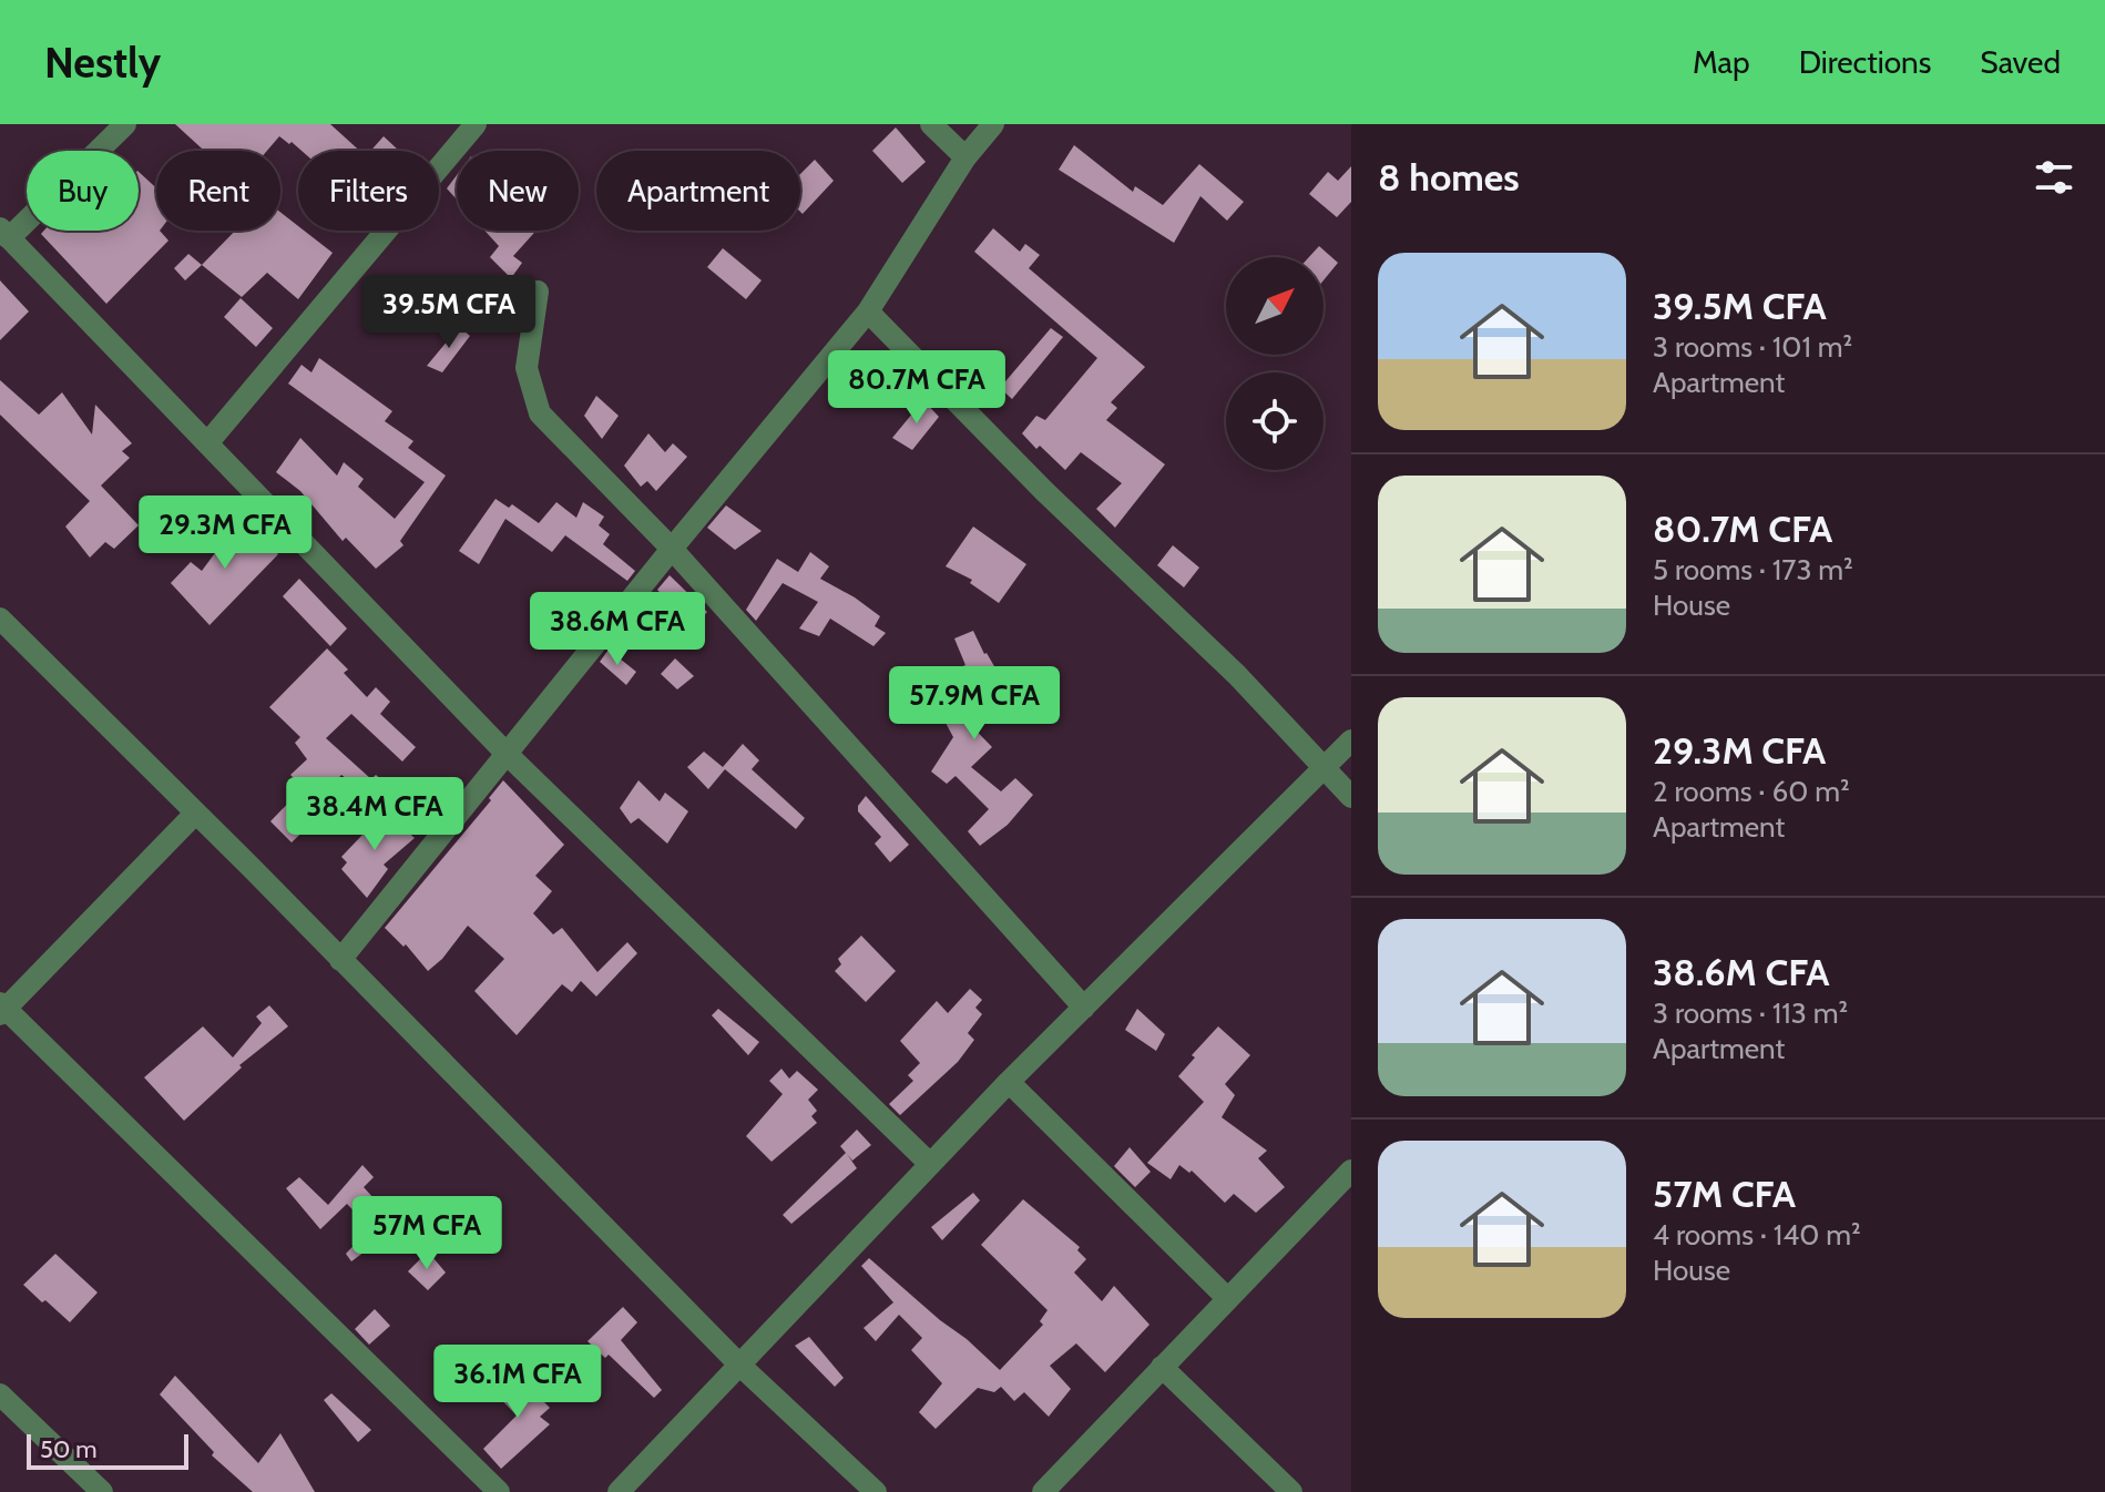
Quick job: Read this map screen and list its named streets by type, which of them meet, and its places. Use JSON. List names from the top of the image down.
{
  "scale_bar": "50 m",
  "north": "top right",
  "page": {
    "header": "Nestly",
    "nav": ["Map", "Directions", "Saved"],
    "heading": "8 homes",
    "chip": [
      "Buy",
      "Rent",
      "Filters",
      "New",
      "Apartment"
    ],
    "list": [
      {
        "name": "39.5M CFA",
        "note": "3 rooms · 101 m² · Apartment"
      },
      {
        "name": "80.7M CFA",
        "note": "5 rooms · 173 m² · House"
      },
      {
        "name": "29.3M CFA",
        "note": "2 rooms · 60 m² · Apartment"
      },
      {
        "name": "38.6M CFA",
        "note": "3 rooms · 113 m² · Apartment"
      },
      {
        "name": "57M CFA",
        "note": "4 rooms · 140 m² · House"
      }
    ],
    "price": [
      "39.5M CFA",
      "80.7M CFA",
      "29.3M CFA",
      "38.6M CFA",
      "57.9M CFA",
      "38.4M CFA",
      "57M CFA",
      "36.1M CFA"
    ],
    "scale": "50 m"
  }
}
